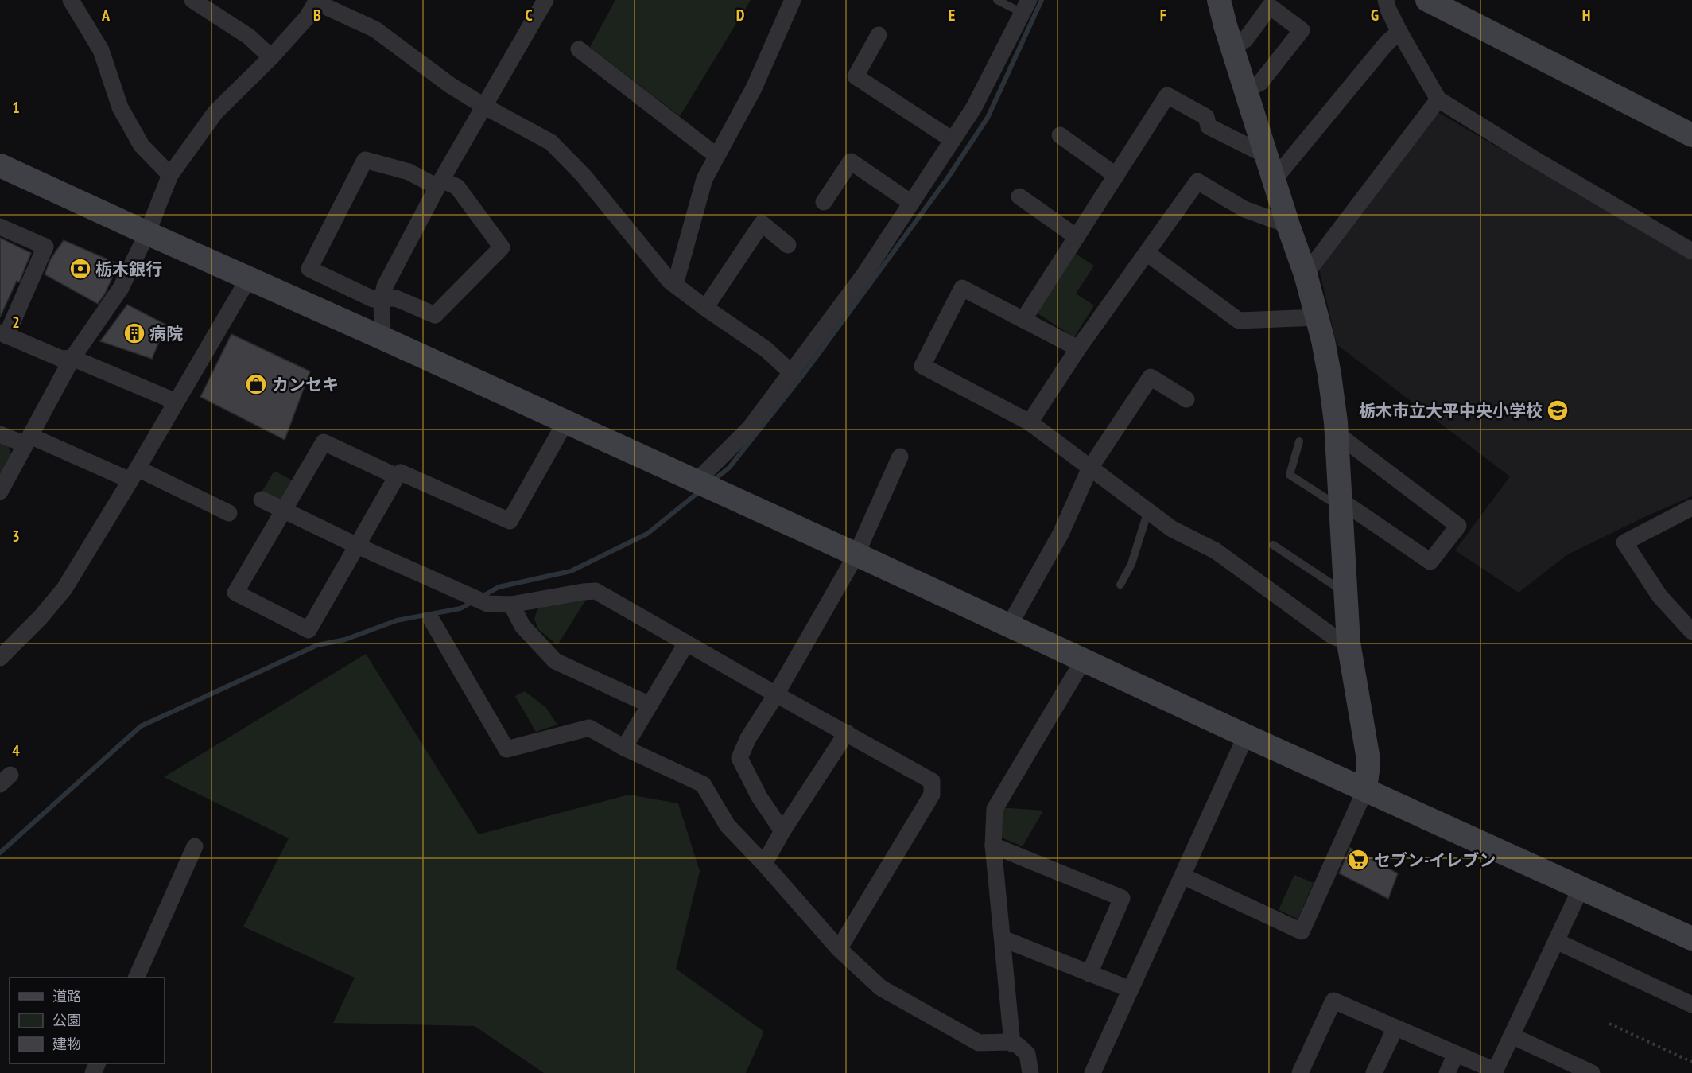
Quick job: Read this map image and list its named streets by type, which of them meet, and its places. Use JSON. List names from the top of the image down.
{
  "places": {
    "bank": ["栃木銀行"],
    "building": ["病院"],
    "shop": ["カンセキ"],
    "school or university": ["栃木市立大平中央小学校"],
    "supermarket": ["セブン-イレブン"]
  },
  "legend": ["道路", "公園", "建物"],
  "grid": {
    "columns": [
      "A",
      "B",
      "C",
      "D",
      "E",
      "F",
      "G",
      "H"
    ],
    "rows": [
      "1",
      "2",
      "3",
      "4"
    ]
  }
}
